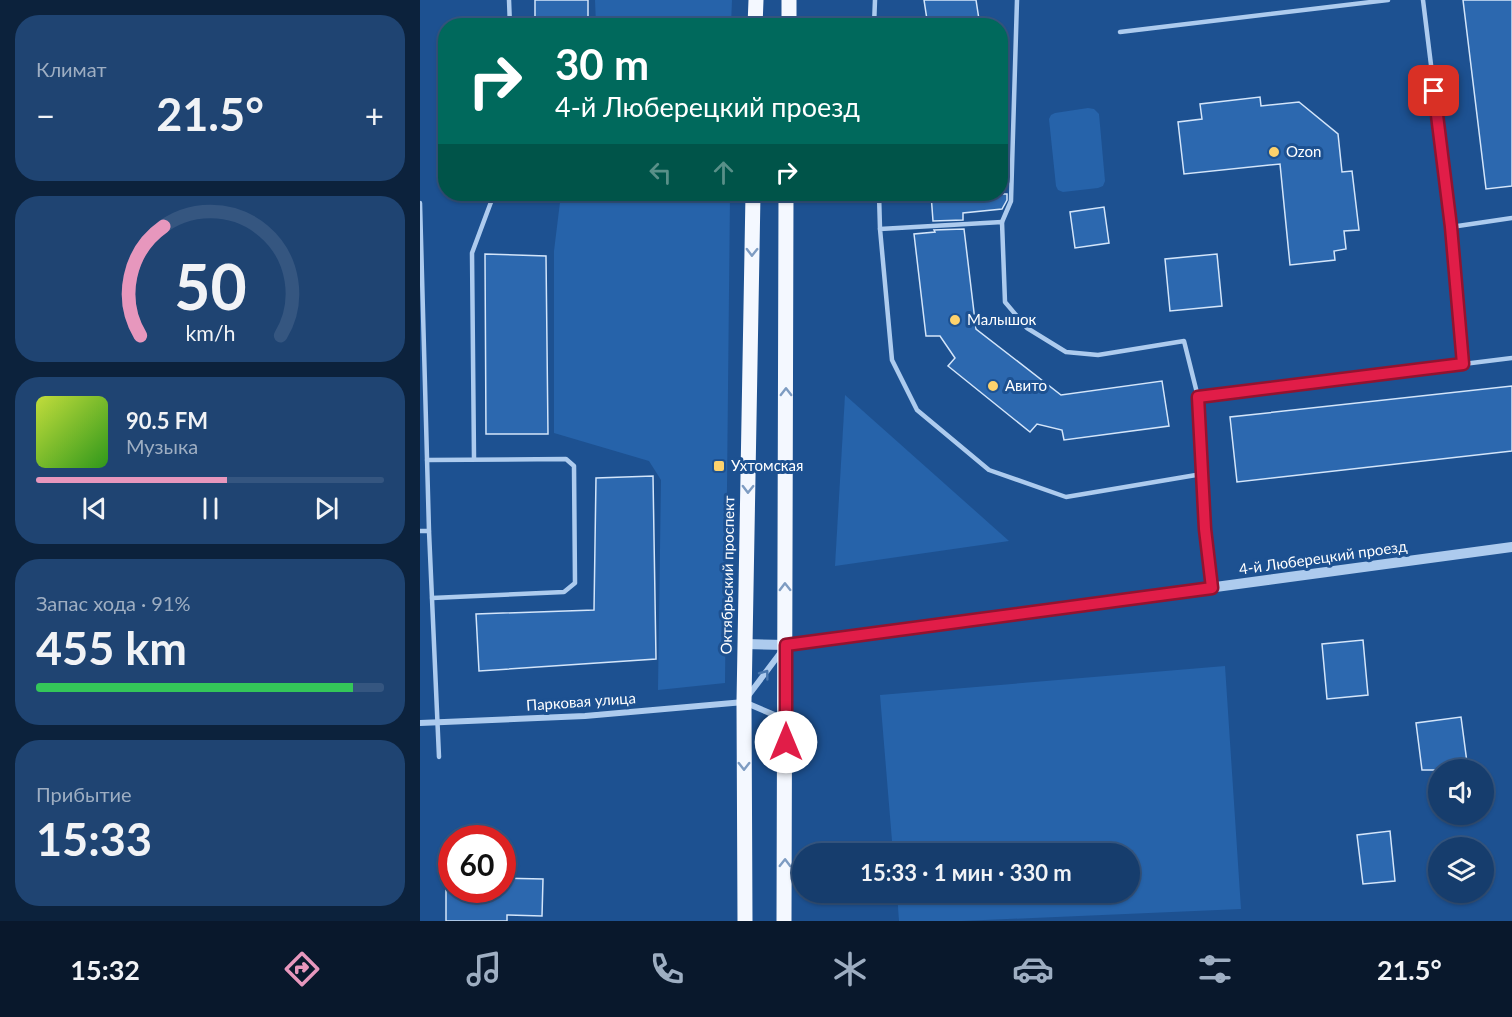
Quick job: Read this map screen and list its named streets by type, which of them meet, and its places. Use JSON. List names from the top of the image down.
{
  "streets": {
    "main road": ["Октябрьский проспект"],
    "street": ["4-й Люберецкий проезд", "Парковая улица"]
  },
  "crossings": [
    ["4-й Люберецкий проезд", "Октябрьский проспект"],
    ["Октябрьский проспект", "Парковая улица"]
  ],
  "places": {
    "other": ["Ozon", "Малышок", "Авито"],
    "transit": ["Ухтомская"]
  },
  "page": {
    "tile": [
      "Климат",
      ["Запас хода · 91%", "455 km"],
      ["Прибытие", "15:33"]
    ],
    "turn": ["30 m", "4-й Люберецкий проезд"],
    "heat": ["−", "21.5°", "+"],
    "song": ["90.5 FM", "Музыка"],
    "limit": "60",
    "trip": "15:33 · 1 мин · 330 m",
    "tabs": ["15:32", "21.5°"],
    "gauge": ["50", "km/h"]
  }
}
